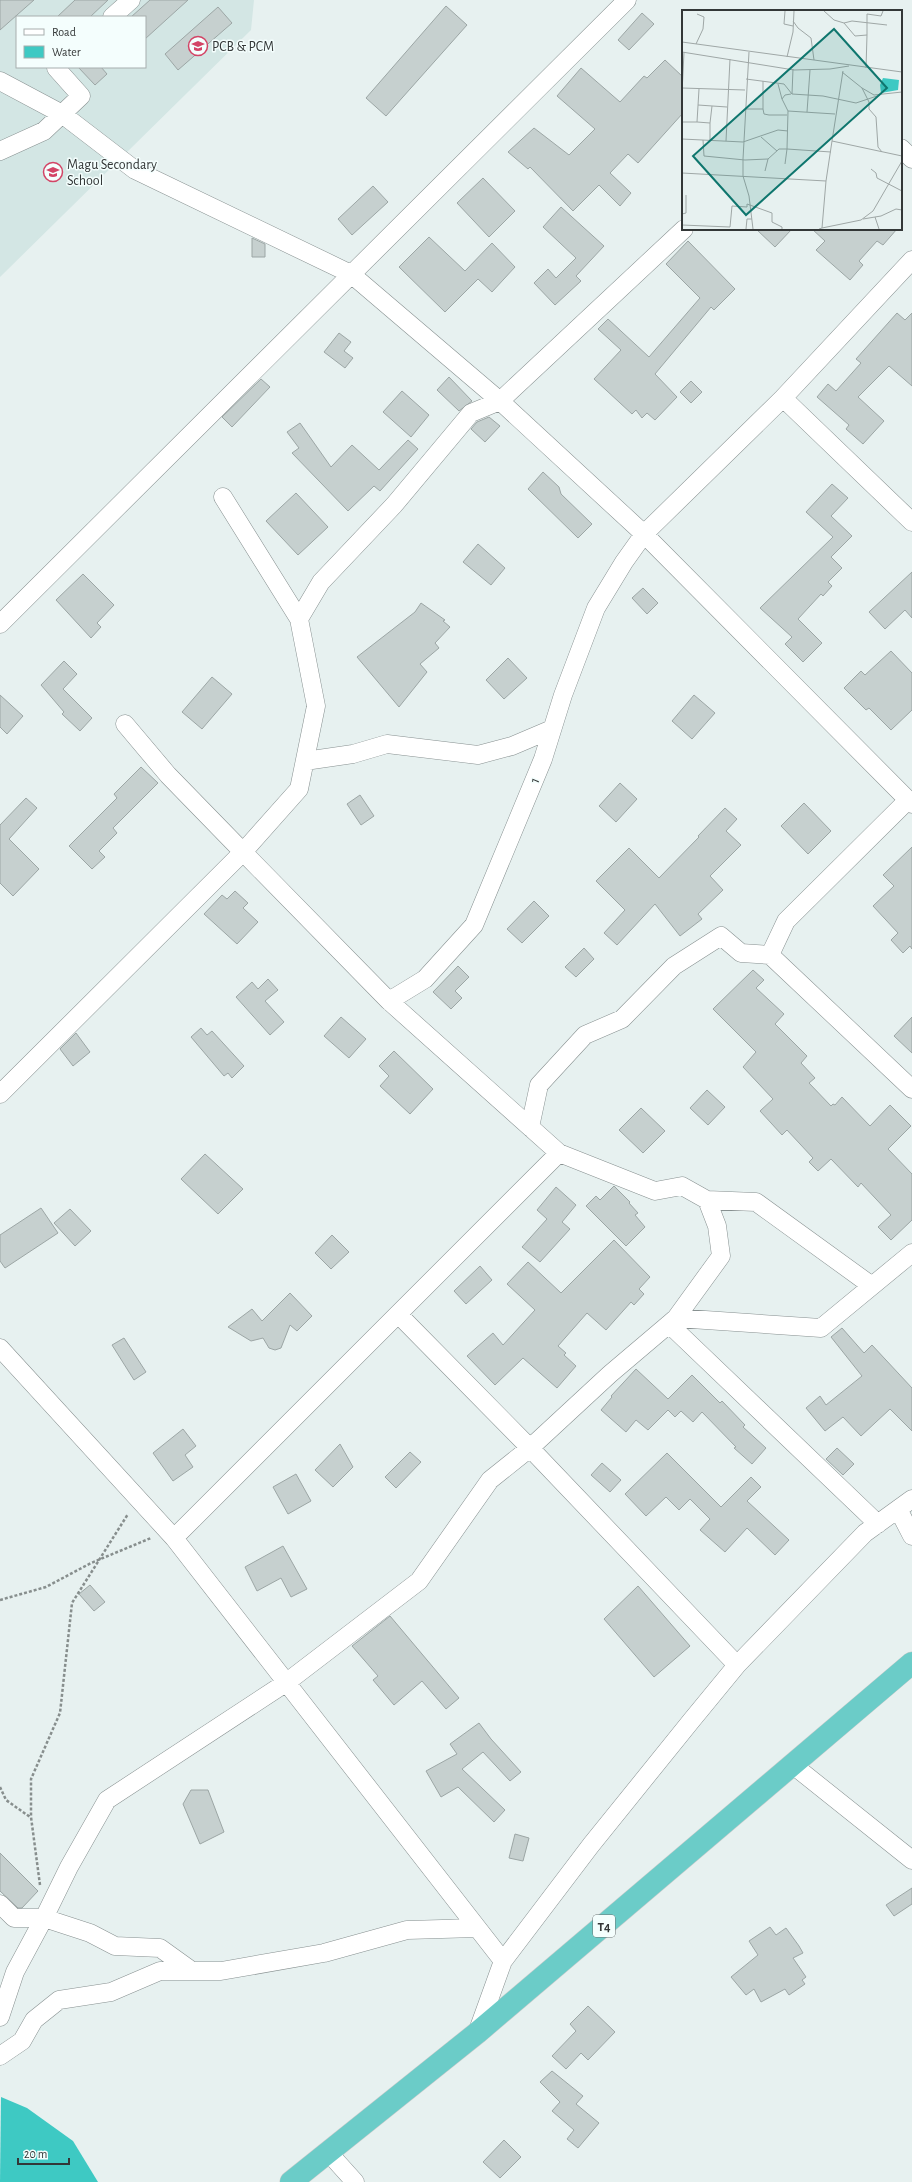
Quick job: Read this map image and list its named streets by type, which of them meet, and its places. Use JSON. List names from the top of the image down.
{
  "streets": {
    "highway": ["T4"],
    "street": ["1"]
  },
  "places": {
    "school or university": ["PCB & PCM", "Magu Secondary School"]
  },
  "legend": ["Road", "Water"],
  "scale_bar": "20 m"
}
